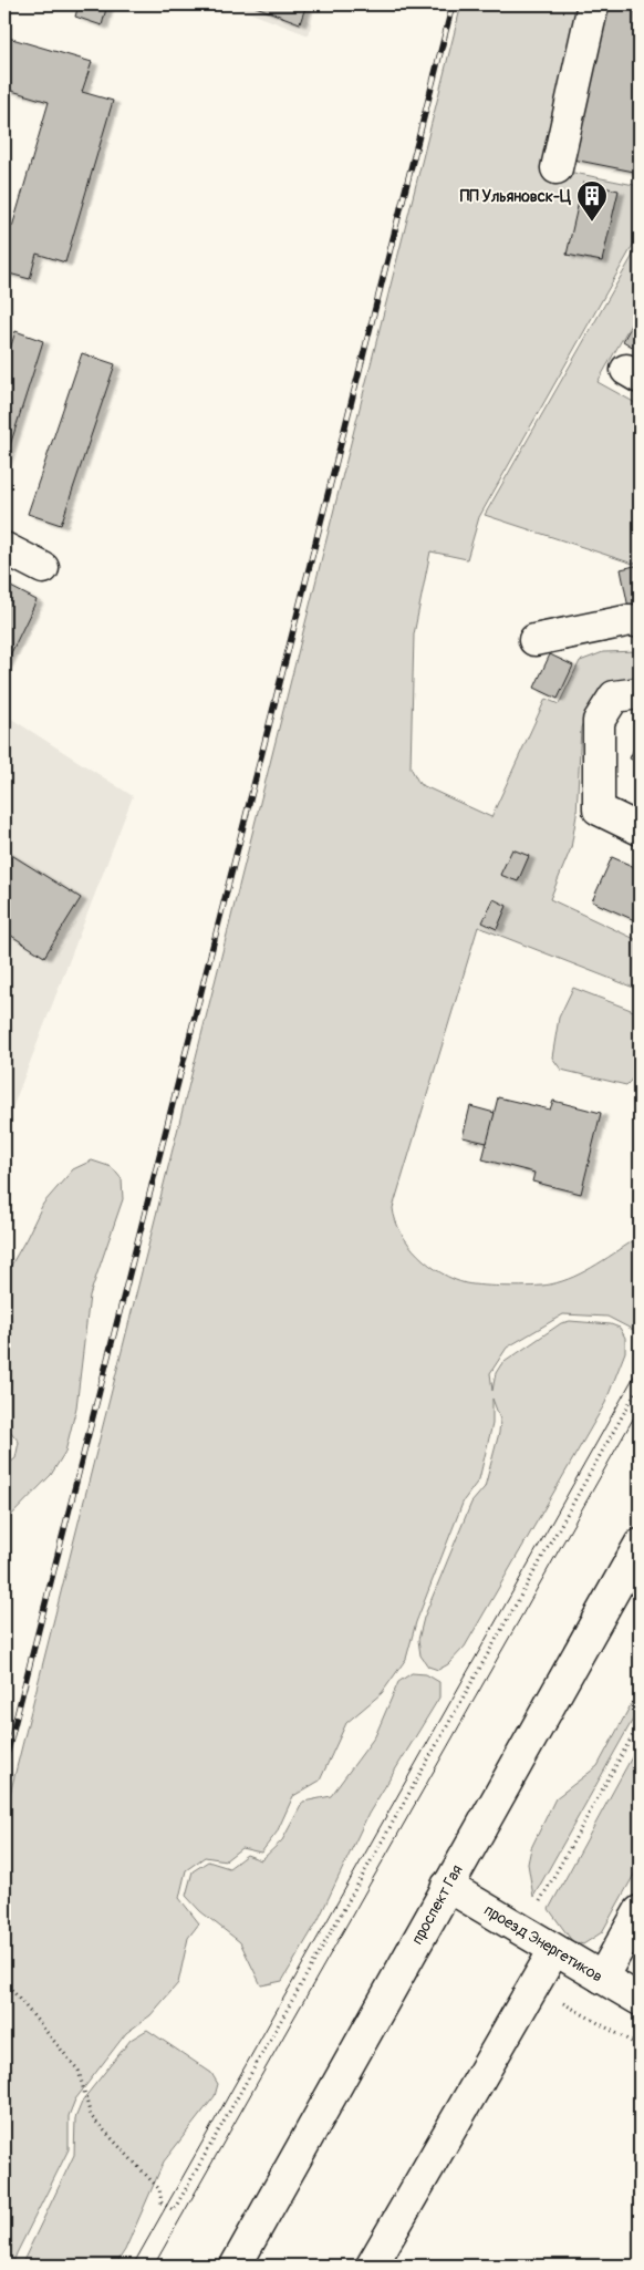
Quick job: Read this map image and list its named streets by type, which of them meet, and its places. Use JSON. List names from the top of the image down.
{
  "streets": {
    "main road": ["проспект Гая", "проезд Энергетиков"]
  },
  "crossings": [
    ["проспект Гая", "проезд Энергетиков"]
  ],
  "places": {
    "building": ["ПП Ульяновск-Ц"]
  }
}
